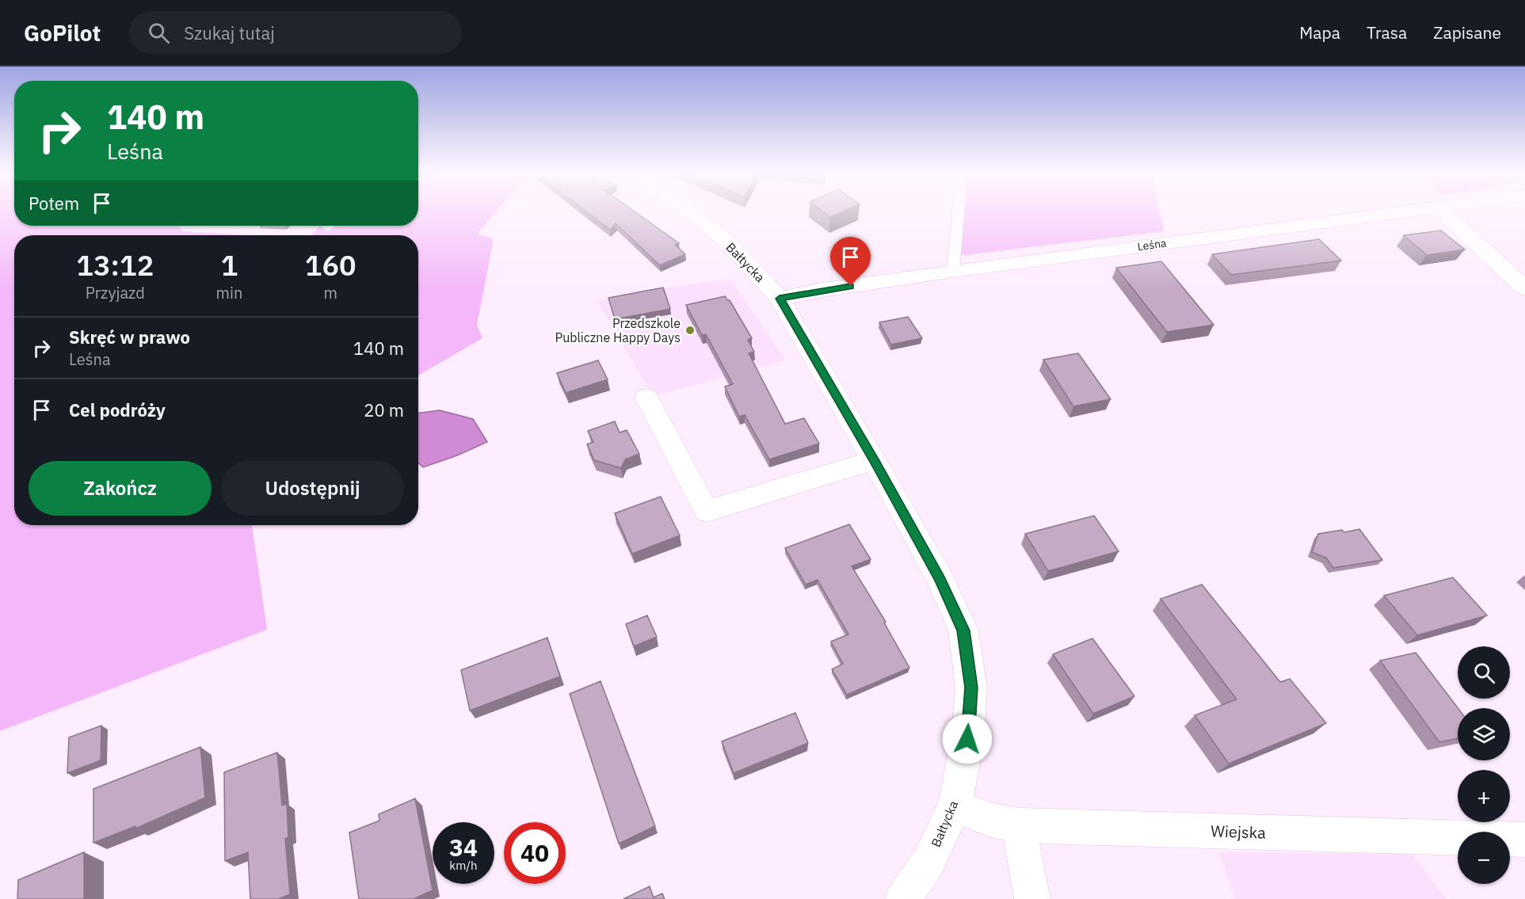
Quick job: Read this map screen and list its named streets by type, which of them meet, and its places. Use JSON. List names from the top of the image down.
{
  "streets": {
    "street": ["Leśna", "Bałtycka", "Wiejska"]
  },
  "crossings": [
    ["Leśna", "Bałtycka"],
    ["Bałtycka", "Wiejska"]
  ],
  "places": ["Przedszkole Publiczne Happy Days"],
  "page": {
    "header": "GoPilot",
    "search": "Szukaj tutaj",
    "nav": ["Mapa", "Trasa", "Zapisane"],
    "turn": ["140 m", "Leśna"],
    "then": "Potem",
    "eta": [
      "13:12",
      "Przyjazd",
      "1",
      "min",
      "160",
      "m"
    ],
    "list": [
      {
        "name": "Skręć w prawo",
        "note": "Leśna",
        "value": "140 m"
      },
      {
        "name": "Cel podróży",
        "value": "20 m"
      }
    ],
    "buttons": ["Zakończ", "Udostępnij"],
    "map_buttons": ["+", "−"],
    "speed": "34 km/h",
    "limit": "40"
  }
}
